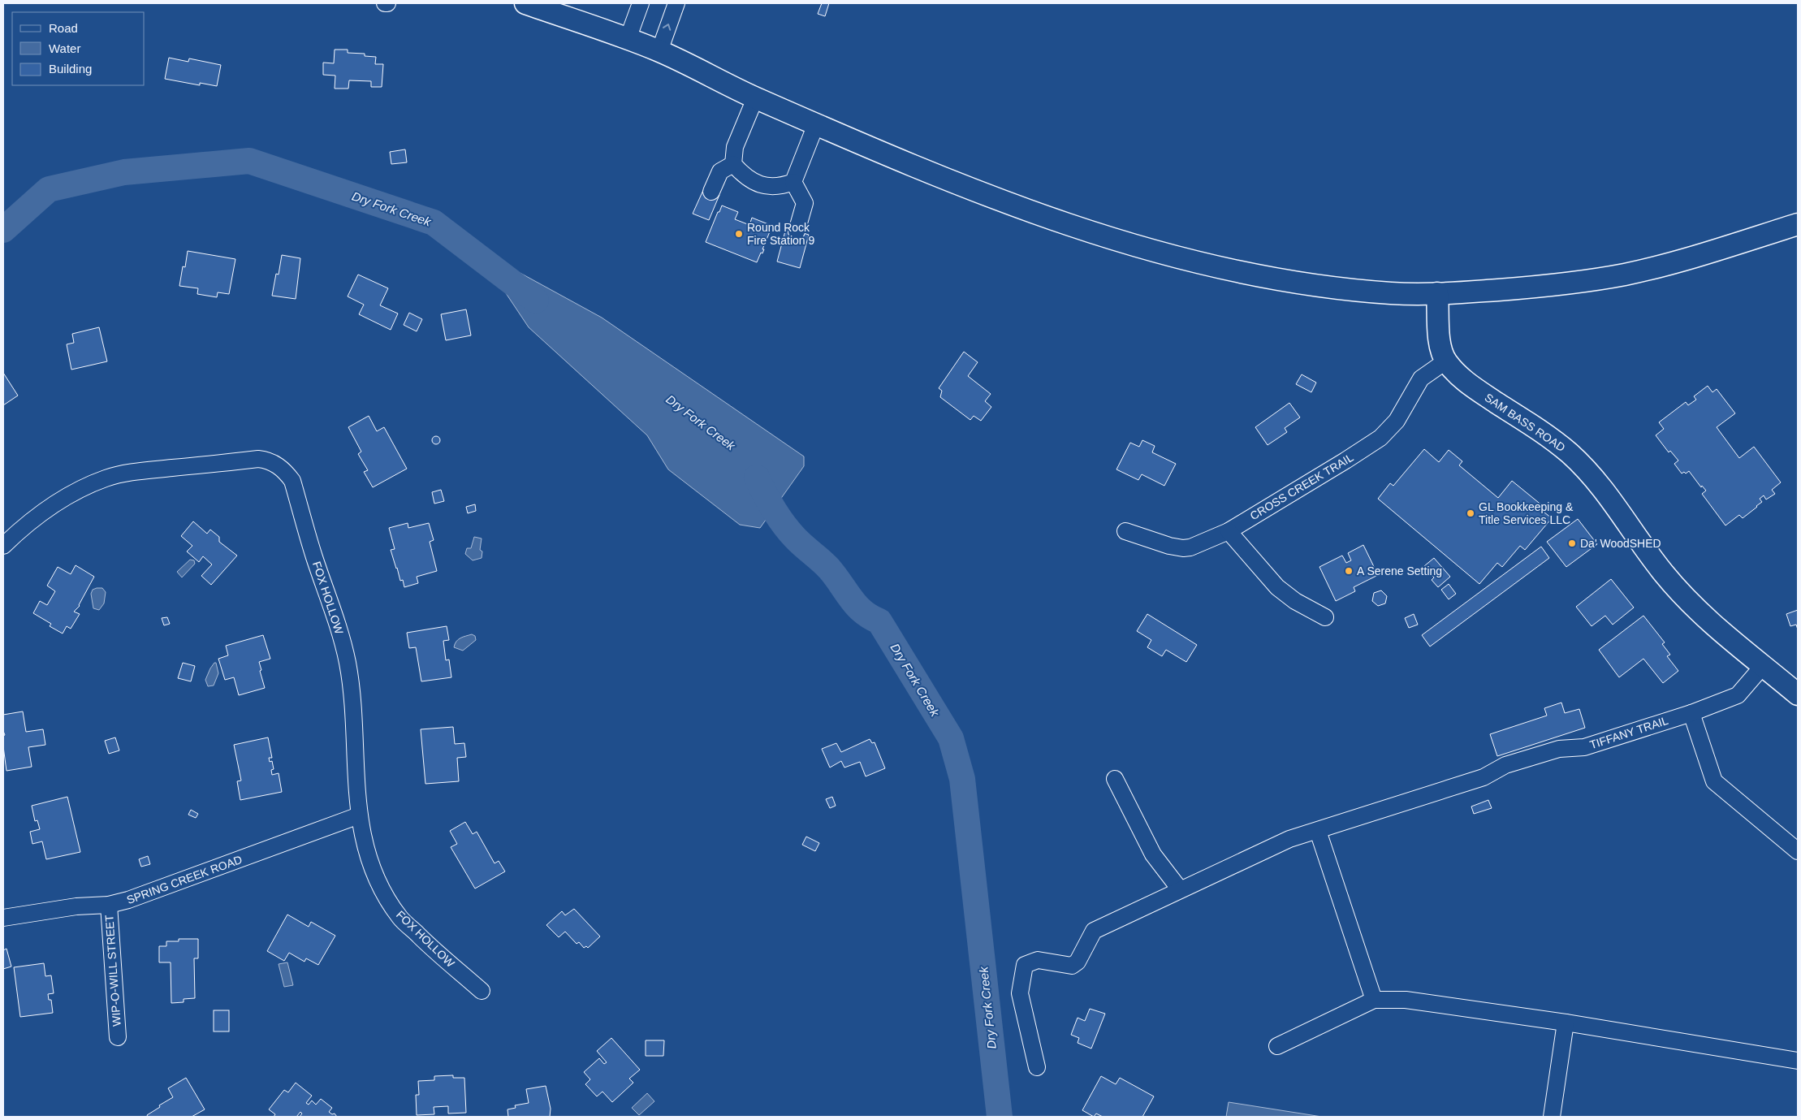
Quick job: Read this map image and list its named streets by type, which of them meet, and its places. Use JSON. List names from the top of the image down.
{
  "streets": {
    "main road": ["SAM BASS ROAD"],
    "street": [
      "CROSS CREEK TRAIL",
      "FOX HOLLOW",
      "TIFFANY TRAIL",
      "SPRING CREEK ROAD",
      "WIP-O-WILL STREET"
    ]
  },
  "crossings": [
    ["SAM BASS ROAD", "CROSS CREEK TRAIL"],
    ["SAM BASS ROAD", "TIFFANY TRAIL"],
    ["FOX HOLLOW", "SPRING CREEK ROAD"],
    ["SPRING CREEK ROAD", "WIP-O-WILL STREET"]
  ],
  "water": ["Dry Fork Creek"],
  "places": [
    "Round Rock Fire Station 9",
    "GL Bookkeeping & Title Services LLC",
    "Da' WoodSHED",
    "A Serene Setting"
  ],
  "legend": ["Road", "Water", "Building"]
}
